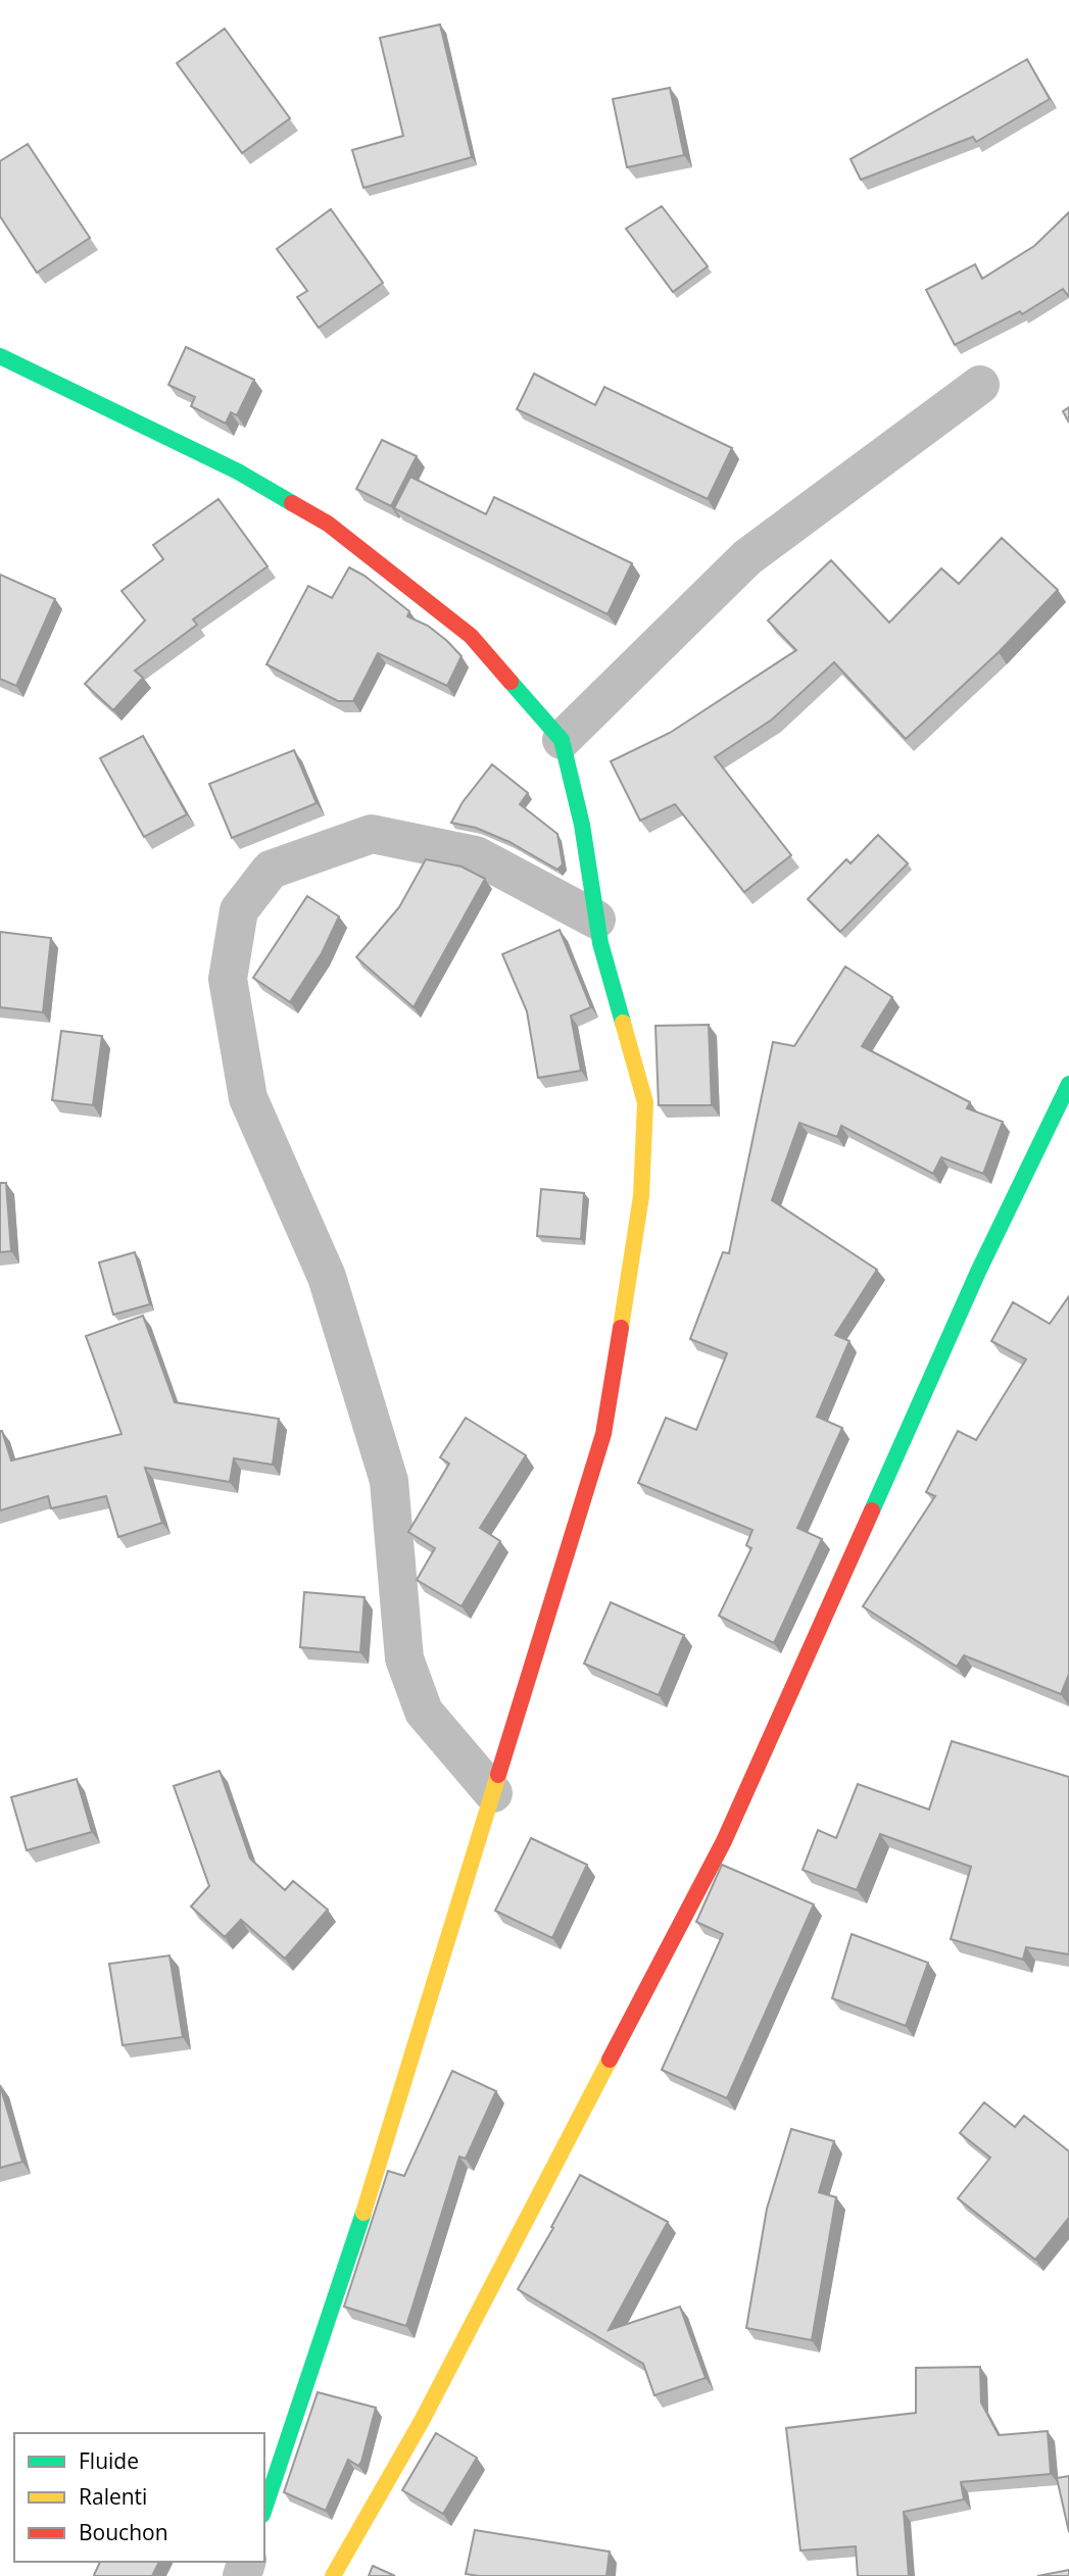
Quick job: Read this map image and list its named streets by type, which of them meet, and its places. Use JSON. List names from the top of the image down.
{
  "legend": ["Fluide", "Ralenti", "Bouchon"]
}
